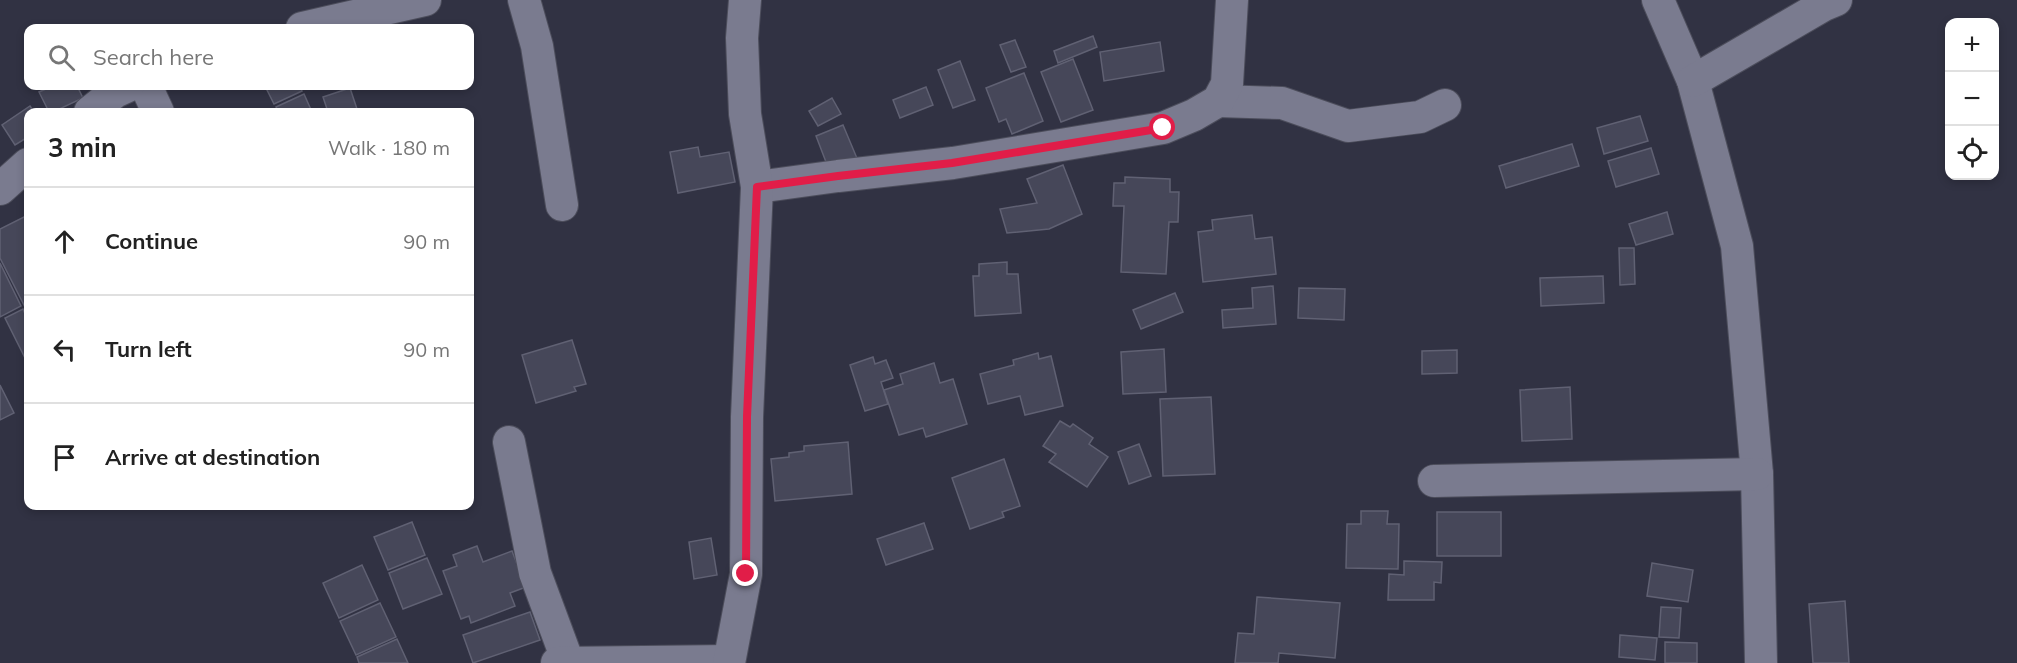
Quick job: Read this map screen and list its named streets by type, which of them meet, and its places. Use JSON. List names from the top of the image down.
{
  "page": {
    "map_buttons": ["+", "−"],
    "search": "Search here",
    "heading": ["3 min", "Walk · 180 m"],
    "list": [
      ["Continue", "90 m"],
      ["Turn left", "90 m"],
      "Arrive at destination"
    ]
  }
}
